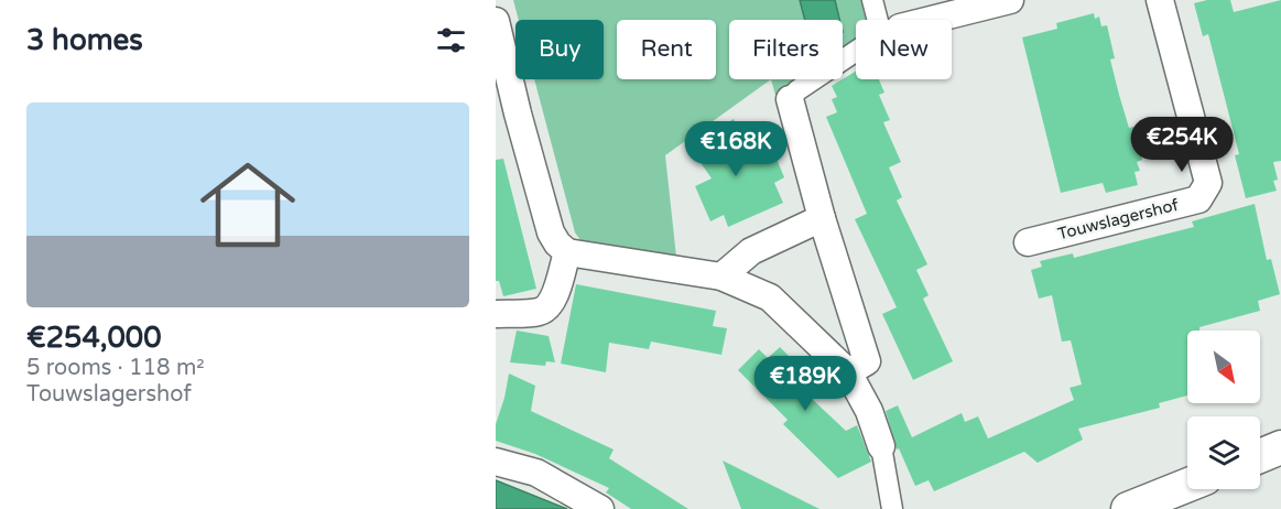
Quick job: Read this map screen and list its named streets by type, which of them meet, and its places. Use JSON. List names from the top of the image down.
{
  "streets": {
    "street": ["Touwslagershof"]
  },
  "north": "bottom right",
  "page": {
    "heading": "3 homes",
    "chip": [
      "Buy",
      "Rent",
      "Filters",
      "New"
    ],
    "list": [
      {
        "name": "€254,000",
        "note": "5 rooms · 118 m² · Touwslagershof"
      }
    ],
    "price": ["€254K", "€168K", "€189K"]
  }
}
